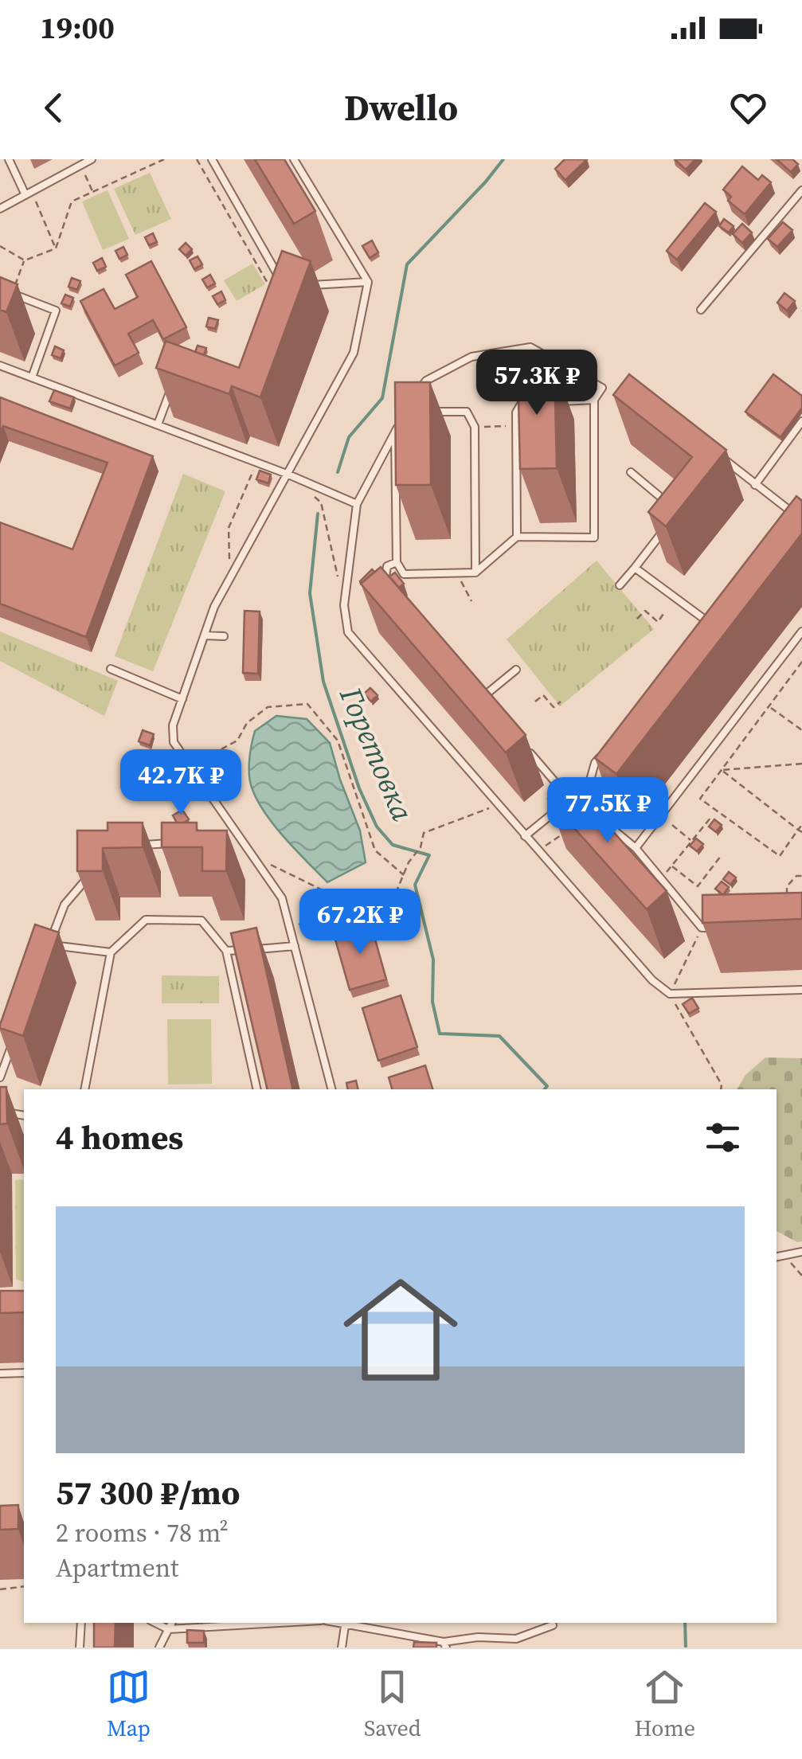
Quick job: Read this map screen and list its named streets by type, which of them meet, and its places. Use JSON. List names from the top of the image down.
{
  "water": ["Горетовка"],
  "page": {
    "status": "19:00",
    "header": "Dwello",
    "price": [
      "57.3K ₽",
      "42.7K ₽",
      "77.5K ₽",
      "67.2K ₽"
    ],
    "heading": "4 homes",
    "list": [
      {
        "name": "57 300 ₽/mo",
        "note": "2 rooms · 78 m² · Apartment"
      }
    ],
    "tabs": ["Map", "Saved", "Home"]
  }
}
